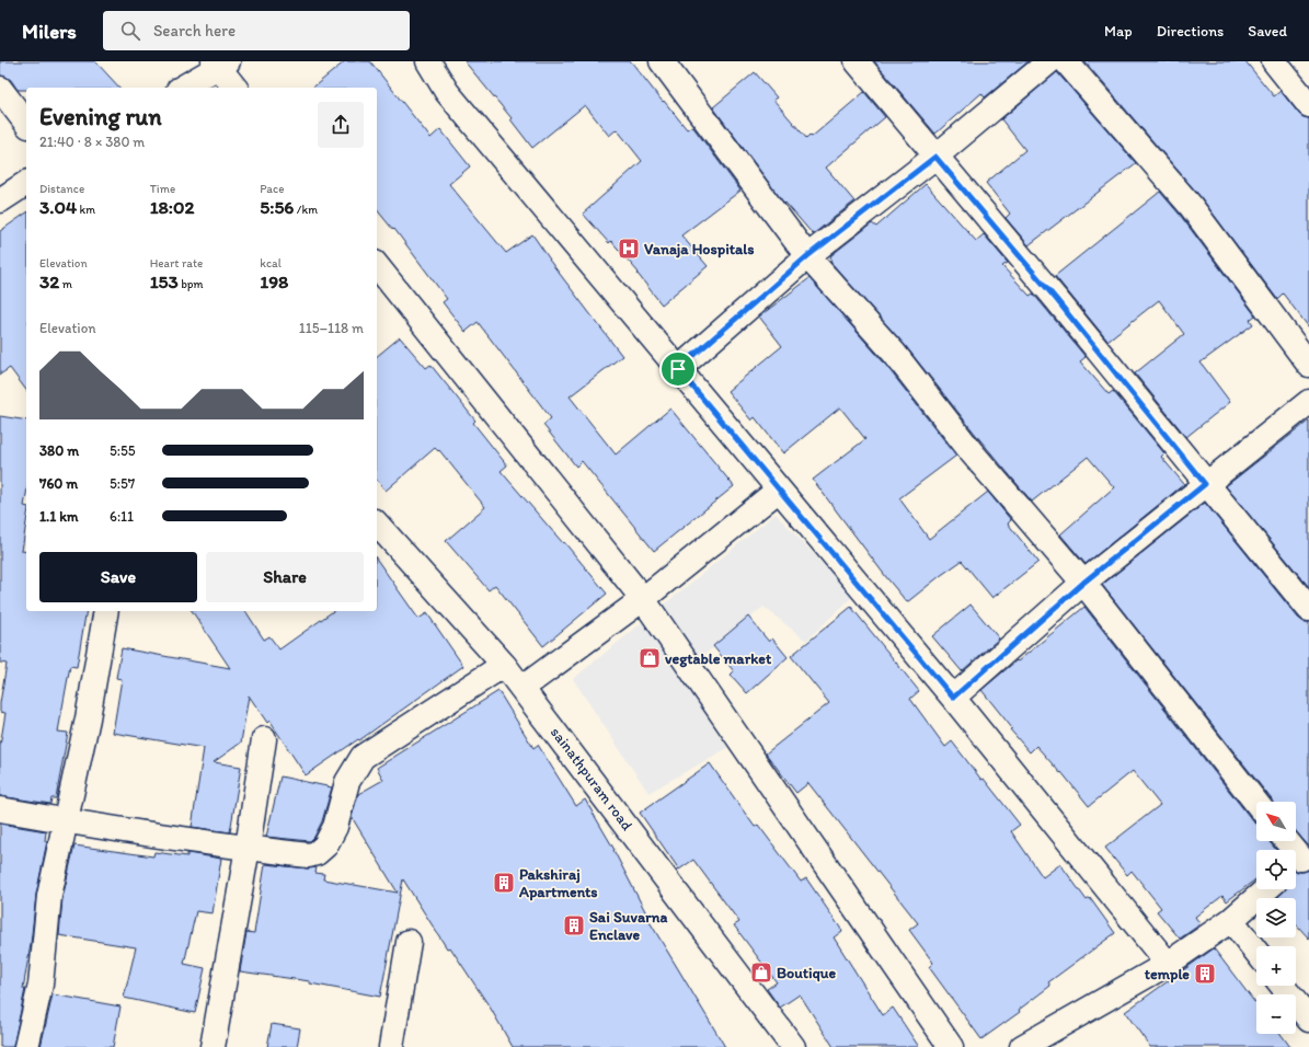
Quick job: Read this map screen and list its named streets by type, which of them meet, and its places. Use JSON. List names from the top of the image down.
{
  "streets": {
    "street": ["sainathpuram road"]
  },
  "places": {
    "hospital": ["Vanaja Hospitals"],
    "shop": ["vegtable market", "Boutique"],
    "building": ["Pakshiraj Apartments", "Sai Suvarna Enclave", "temple"]
  },
  "north": "top left",
  "page": {
    "header": "Milers",
    "search": "Search here",
    "nav": ["Map", "Directions", "Saved"],
    "heading": ["Evening run", "21:40 · 8 × 380 m"],
    "stats": [
      ["Distance", "3.04 km"],
      ["Time", "18:02"],
      ["Pace", "5:56 /km"],
      ["Elevation", "32 m"],
      ["Heart rate", "153 bpm"],
      ["kcal", "198"]
    ],
    "chart": ["Elevation", "115–118 m"],
    "list": [
      {
        "name": "380 m",
        "note": "5:55"
      },
      {
        "name": "760 m",
        "note": "5:57"
      },
      {
        "name": "1.1 km",
        "note": "6:11"
      }
    ],
    "buttons": ["Save", "Share"],
    "map_buttons": ["+", "−"]
  }
}
